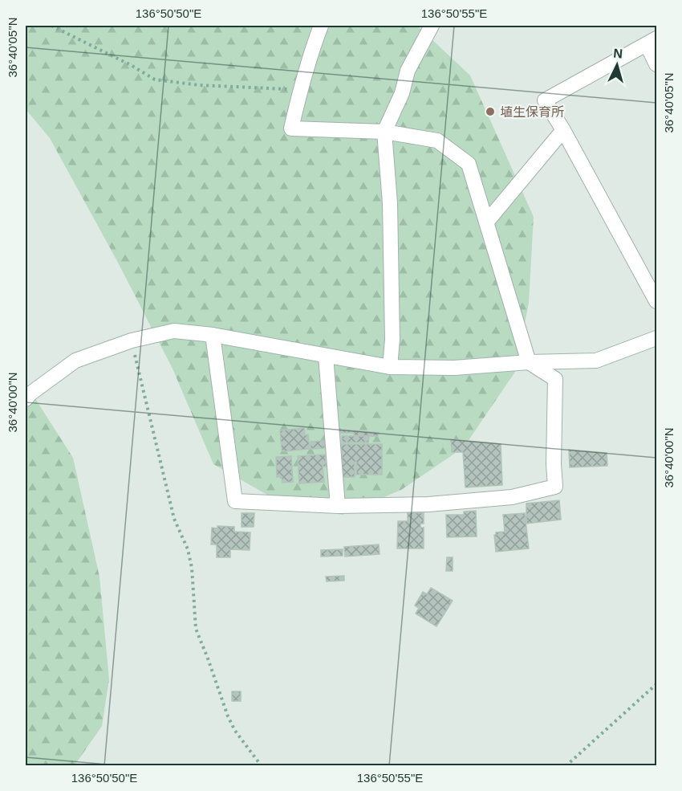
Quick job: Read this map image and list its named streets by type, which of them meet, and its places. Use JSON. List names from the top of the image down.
{
  "places": ["埴生保育所"],
  "north": "top",
  "coordinates": [
    "136°50'50\"E",
    "136°50'55\"E",
    "36°40'05\"N",
    "36°40'00\"N"
  ]
}
